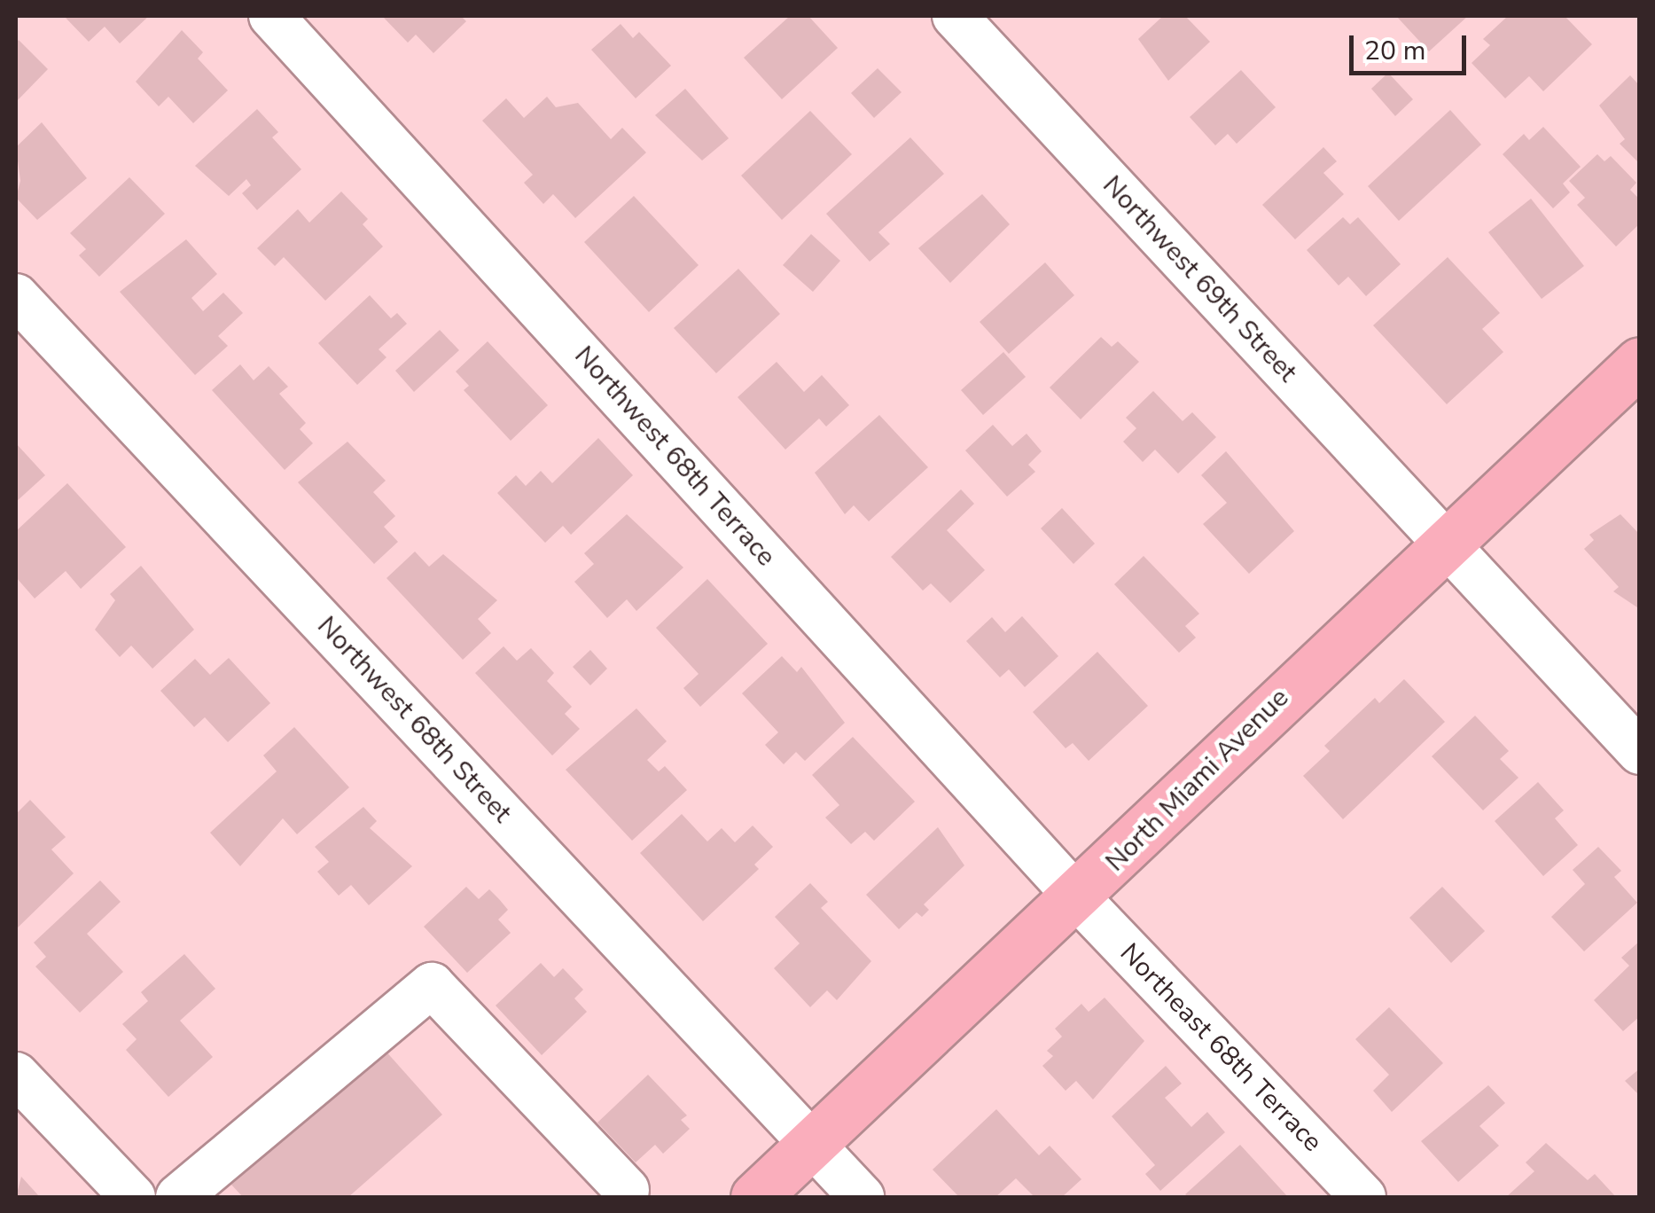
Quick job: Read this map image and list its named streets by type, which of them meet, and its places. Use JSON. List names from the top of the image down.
{
  "streets": {
    "main road": ["North Miami Avenue"],
    "street": [
      "Northwest 69th Street",
      "Northwest 68th Terrace",
      "Northwest 68th Street",
      "Northeast 68th Terrace"
    ]
  },
  "crossings": [
    ["Northwest 69th Street", "North Miami Avenue"],
    ["Northwest 68th Terrace", "North Miami Avenue"],
    ["Northwest 68th Terrace", "Northeast 68th Terrace"],
    ["Northwest 68th Street", "North Miami Avenue"],
    ["North Miami Avenue", "Northeast 68th Terrace"]
  ],
  "scale_bar": "20 m"
}
